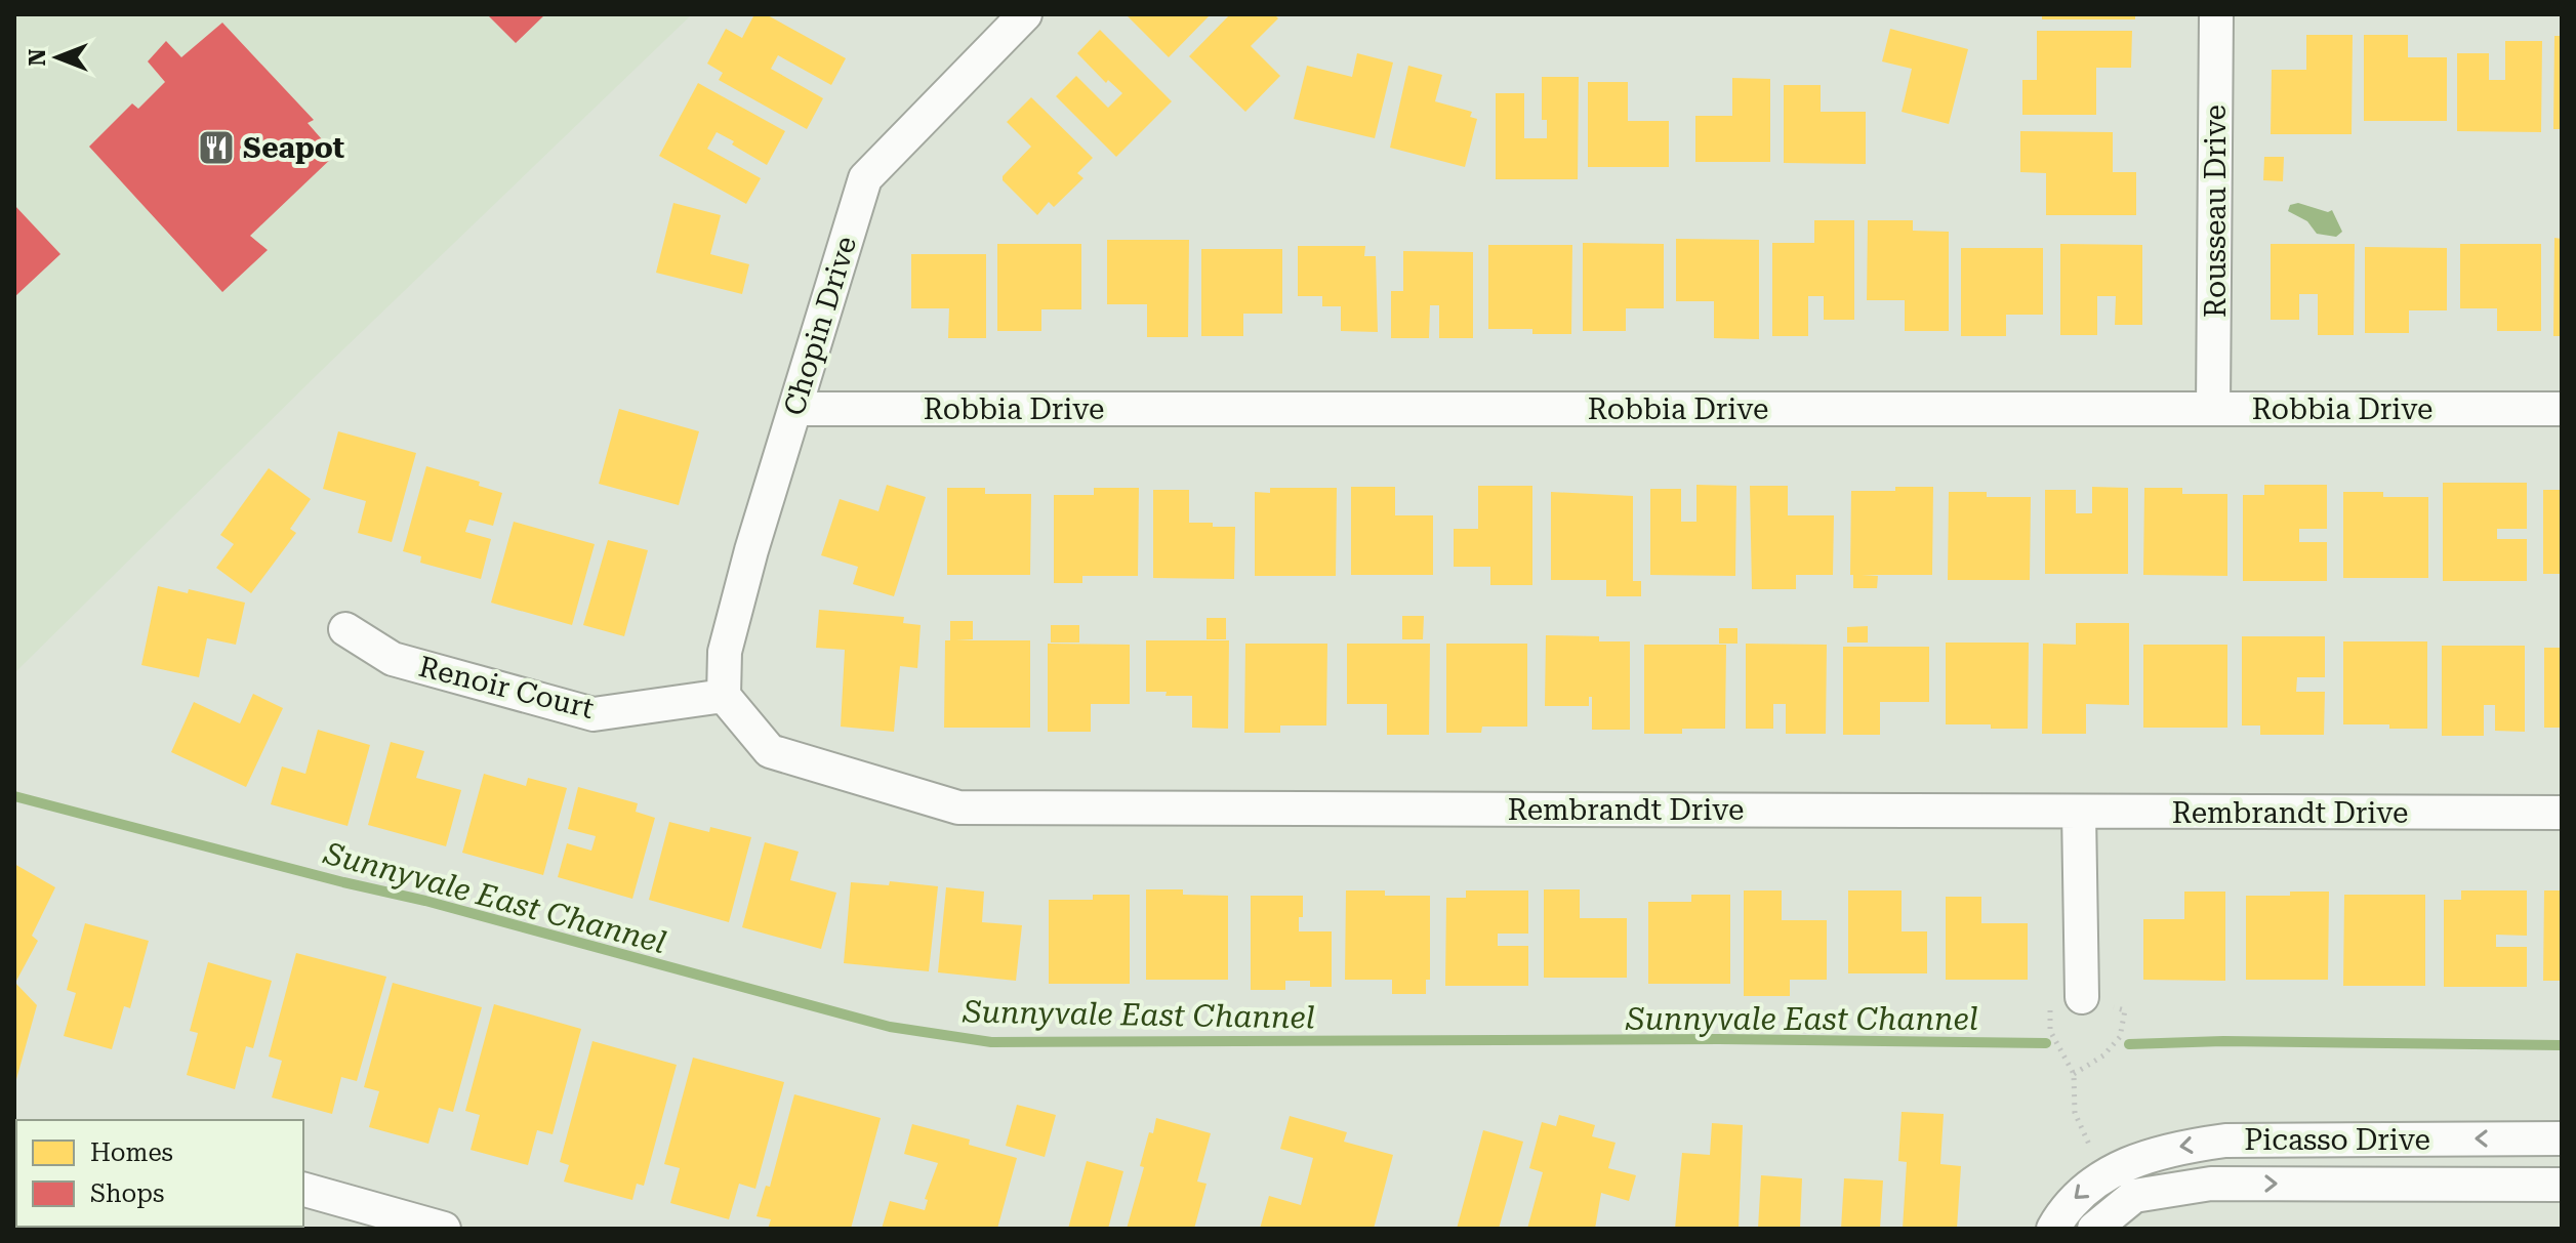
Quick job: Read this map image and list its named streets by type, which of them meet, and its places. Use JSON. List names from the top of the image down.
{
  "streets": {
    "street": [
      "Rousseau Drive",
      "Chopin Drive",
      "Robbia Drive",
      "Renoir Court",
      "Rembrandt Drive",
      "Picasso Drive"
    ]
  },
  "crossings": [
    ["Rousseau Drive", "Robbia Drive"],
    ["Chopin Drive", "Robbia Drive"],
    ["Chopin Drive", "Renoir Court"],
    ["Chopin Drive", "Rembrandt Drive"],
    ["Renoir Court", "Rembrandt Drive"]
  ],
  "water": ["Sunnyvale East Channel"],
  "places": {
    "restaurant": ["Seapot"]
  },
  "legend": ["Homes", "Shops"],
  "north": "left"
}
